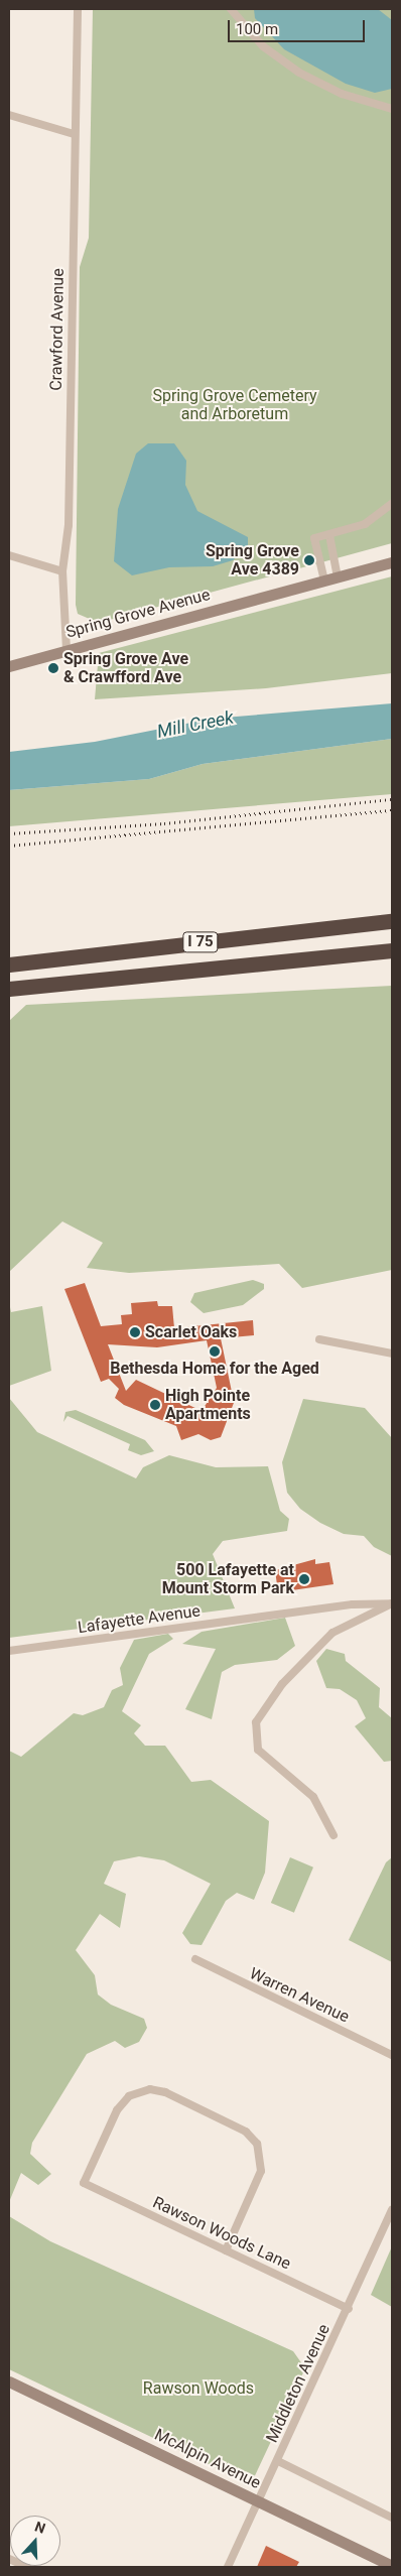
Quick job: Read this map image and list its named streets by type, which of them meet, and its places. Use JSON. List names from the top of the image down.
{
  "streets": {
    "highway": ["I 75"],
    "street": [
      "Crawford Avenue",
      "Spring Grove Avenue",
      "Lafayette Avenue",
      "Warren Avenue",
      "Rawson Woods Lane",
      "Middleton Avenue",
      "McAlpin Avenue"
    ]
  },
  "crossings": [
    ["Crawford Avenue", "Spring Grove Avenue"],
    ["Rawson Woods Lane", "Middleton Avenue"],
    ["Middleton Avenue", "McAlpin Avenue"]
  ],
  "water": ["Mill Creek"],
  "parks": ["Spring Grove Cemetery and Arboretum", "Rawson Woods"],
  "places": [
    "Spring Grove Ave 4389",
    "Spring Grove Ave & Crawfford Ave",
    "Scarlet Oaks",
    "Bethesda Home for the Aged",
    "High Pointe Apartments",
    "500 Lafayette at Mount Storm Park"
  ],
  "scale_bar": "100 m",
  "north": "top"
}
